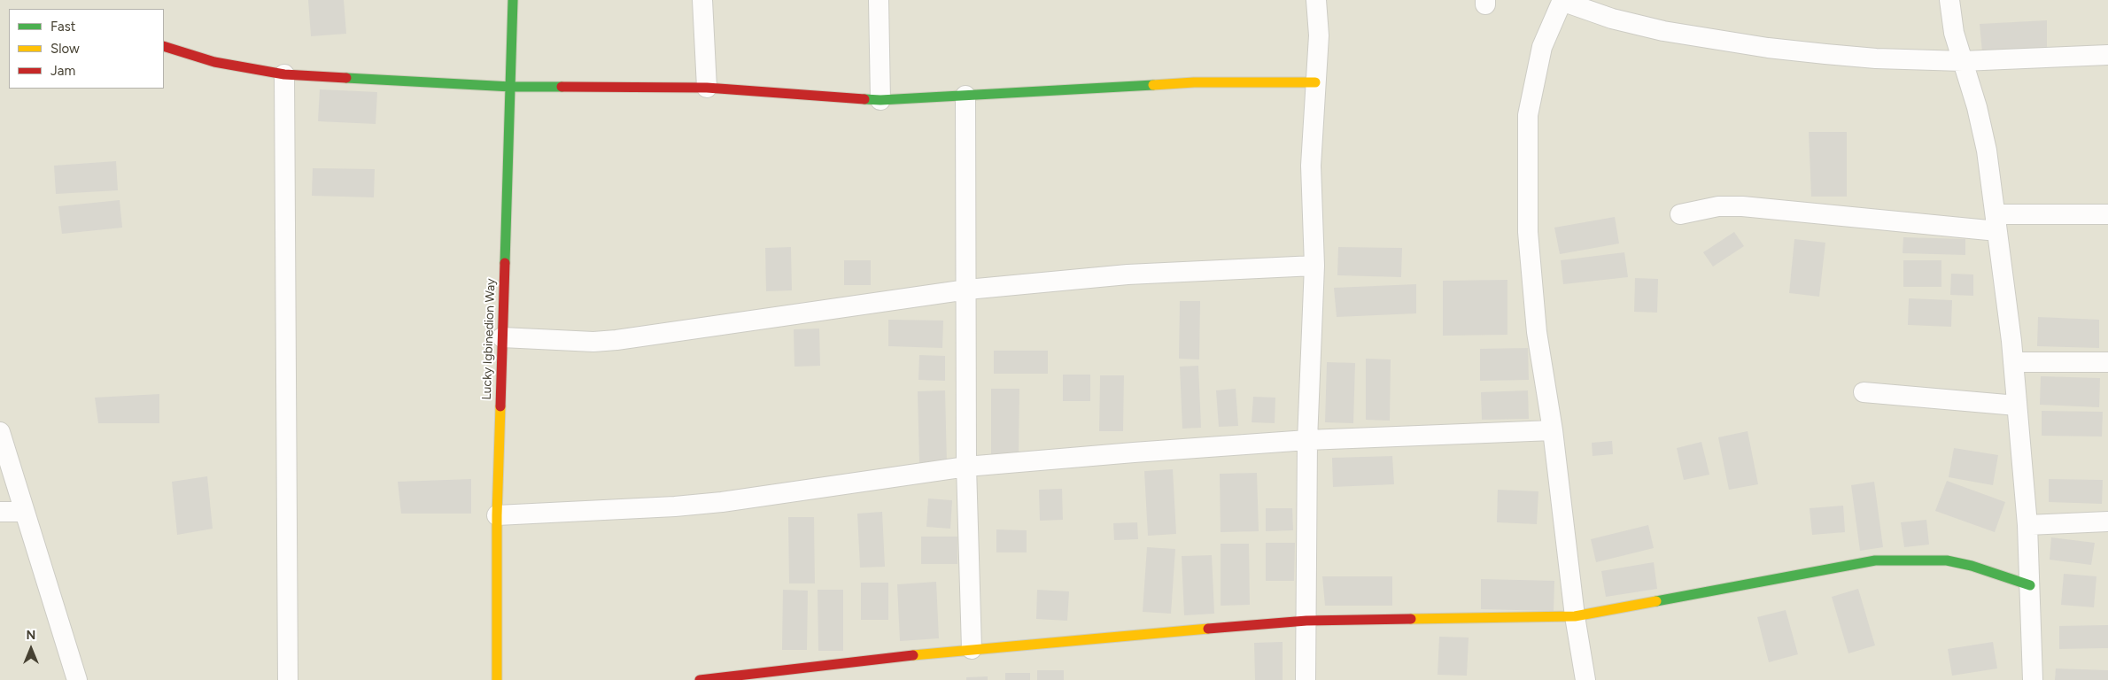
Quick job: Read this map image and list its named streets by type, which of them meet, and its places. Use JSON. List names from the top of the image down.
{
  "streets": {
    "street": ["Lucky Igbinedion Way"]
  },
  "legend": ["Fast", "Slow", "Jam"],
  "north": "top"
}
